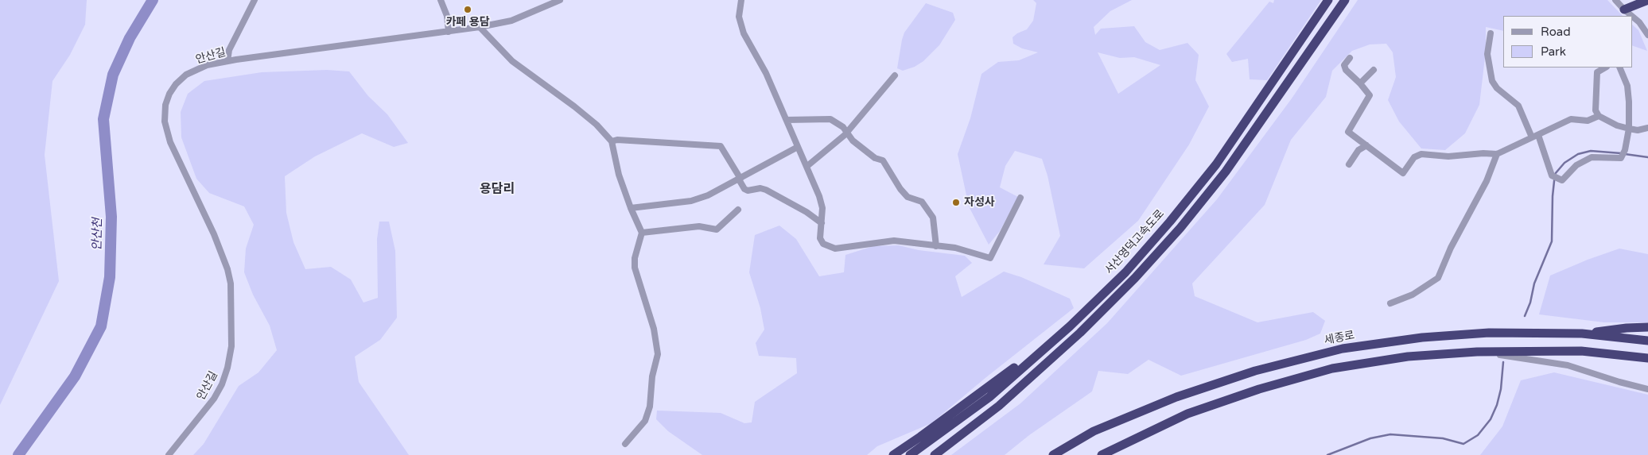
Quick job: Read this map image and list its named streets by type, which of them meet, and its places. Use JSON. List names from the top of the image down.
{
  "streets": {
    "highway": ["서산영덕고속도로", "세종로"],
    "street": ["안산길"]
  },
  "districts": ["용담리"],
  "water": ["안산천"],
  "places": ["카페 용담", "자성사"],
  "legend": ["Road", "Park"]
}
